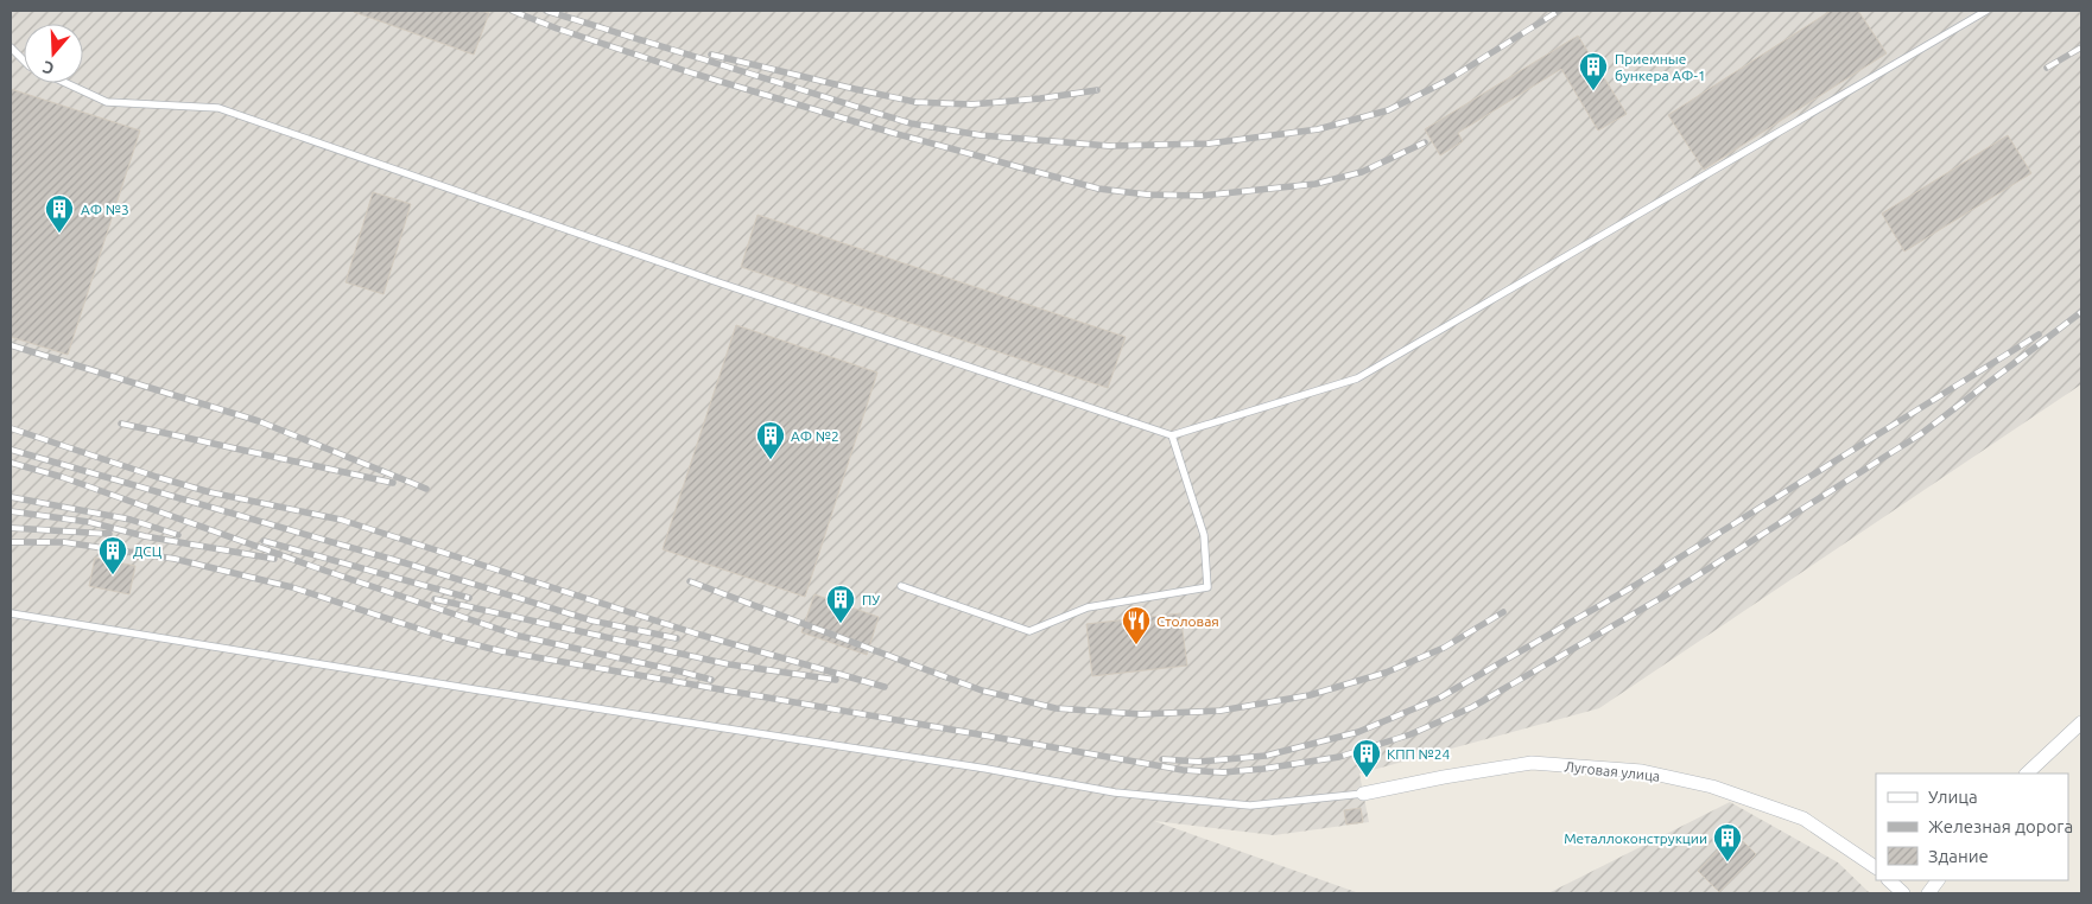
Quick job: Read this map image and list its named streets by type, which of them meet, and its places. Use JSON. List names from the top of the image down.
{
  "streets": {
    "street": ["Луговая улица"]
  },
  "places": {
    "building": [
      "Приемные бункера АФ-1",
      "АФ №3",
      "АФ №2",
      "ДСЦ",
      "ПУ",
      "КПП №24",
      "Металлоконструкции"
    ],
    "restaurant": ["Столовая"]
  },
  "legend": ["Улица", "Железная дорога", "Здание"],
  "north": "bottom"
}
